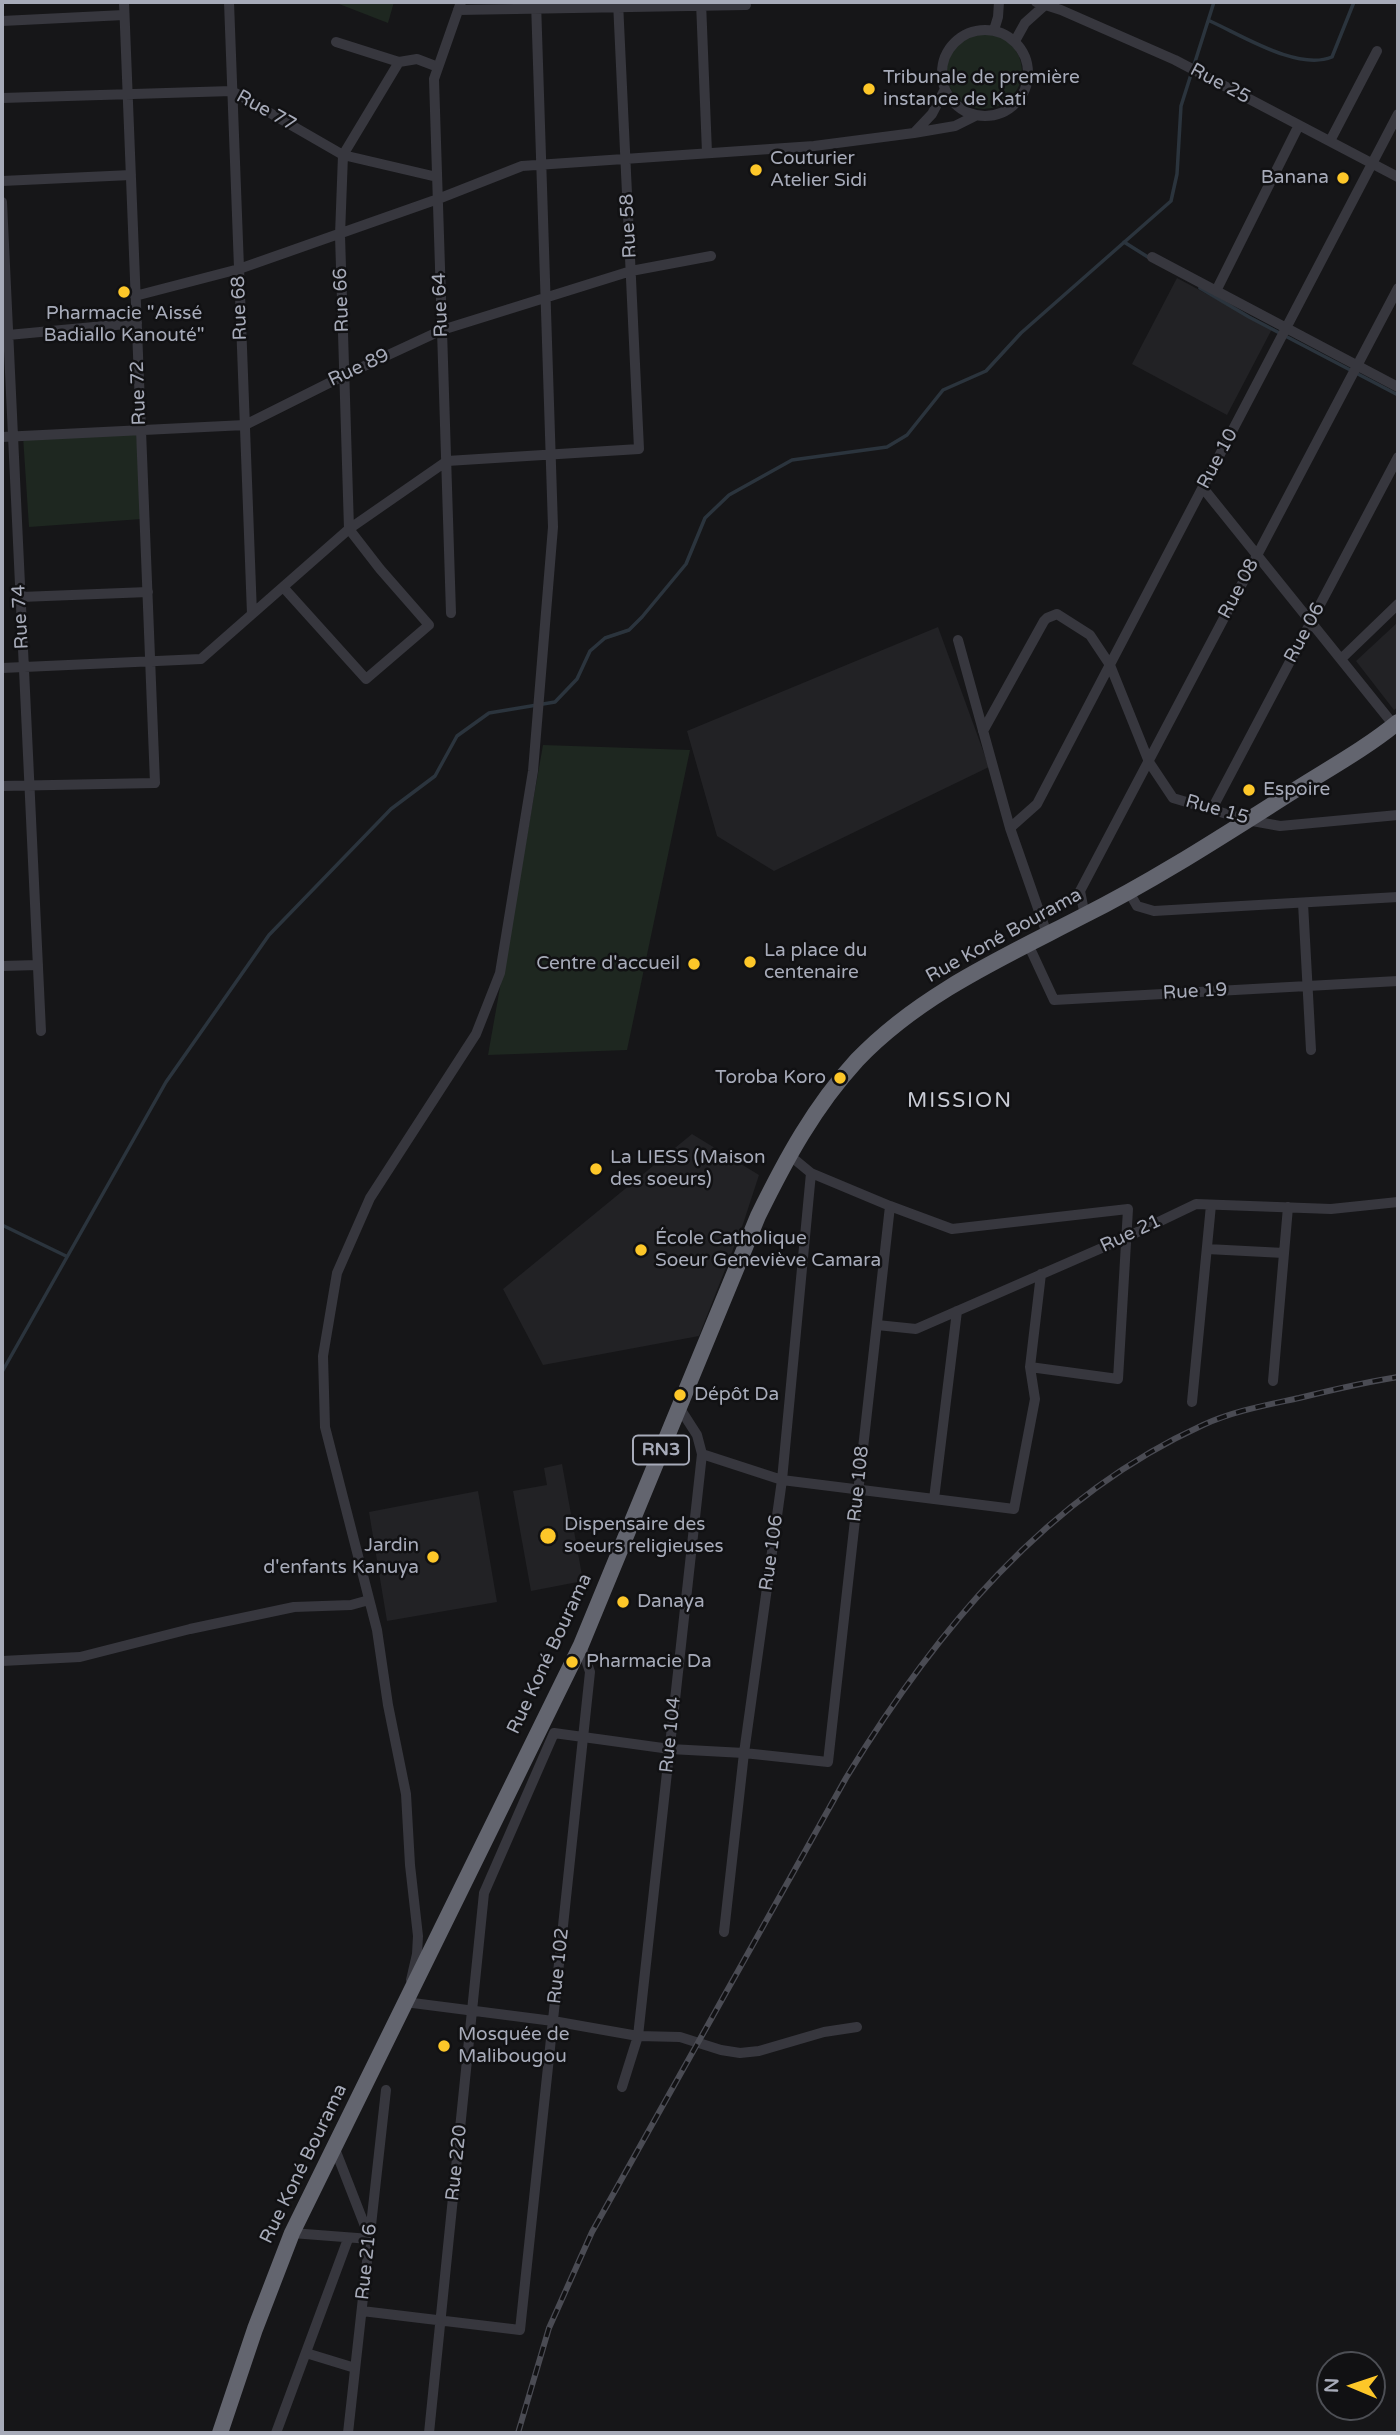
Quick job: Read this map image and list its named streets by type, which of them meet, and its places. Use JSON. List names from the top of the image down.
{
  "streets": {
    "highway": ["Rue Koné Bourama", "RN3"],
    "street": [
      "Rue 25",
      "Rue 77",
      "Rue 58",
      "Rue 66",
      "Rue 64",
      "Rue 68",
      "Rue 89",
      "Rue 72",
      "Rue 10",
      "Rue 08",
      "Rue 74",
      "Rue 06",
      "Rue 15",
      "Rue 19",
      "Rue 21",
      "Rue 108",
      "Rue 106",
      "Rue 104",
      "Rue 102",
      "Rue 220",
      "Rue 216"
    ]
  },
  "crossings": [
    ["Rue 25", "Rue 10"],
    ["Rue 77", "Rue 66"],
    ["Rue 77", "Rue 64"],
    ["Rue 77", "Rue 68"],
    ["Rue 77", "Rue 72"],
    ["Rue 58", "Rue 89"],
    ["Rue 66", "Rue 89"],
    ["Rue 64", "Rue 89"],
    ["Rue 68", "Rue 89"],
    ["Rue 89", "Rue 72"],
    ["Rue 89", "Rue 74"],
    ["Rue 72", "Rue 74"],
    ["Rue 10", "Rue 15"],
    ["Rue 08", "Rue 15"],
    ["Rue 08", "Rue Koné Bourama"],
    ["Rue 06", "Rue 15"],
    ["Rue 15", "Rue Koné Bourama"],
    ["Rue Koné Bourama", "Rue 19"],
    ["Rue Koné Bourama", "Rue 104"],
    ["Rue Koné Bourama", "Rue 102"],
    ["Rue 21", "Rue 108"],
    ["Rue 108", "Rue 106"],
    ["Rue 102", "Rue 220"]
  ],
  "districts": ["MISSION"],
  "places": [
    "Tribunale de première instance de Kati",
    "Couturier Atelier Sidi",
    "Banana",
    "Pharmacie \"Aissé Badiallo Kanouté\"",
    "Espoire",
    "La place du centenaire",
    "Centre d'accueil",
    "Toroba Koro",
    "La LIESS (Maison des soeurs)",
    "École Catholique Soeur Geneviève Camara",
    "Dépôt Da",
    "Dispensaire des soeurs religieuses",
    "Jardin d'enfants Kanuya",
    "Danaya",
    "Pharmacie Da",
    "Mosquée de Malibougou"
  ],
  "north": "left"
}
